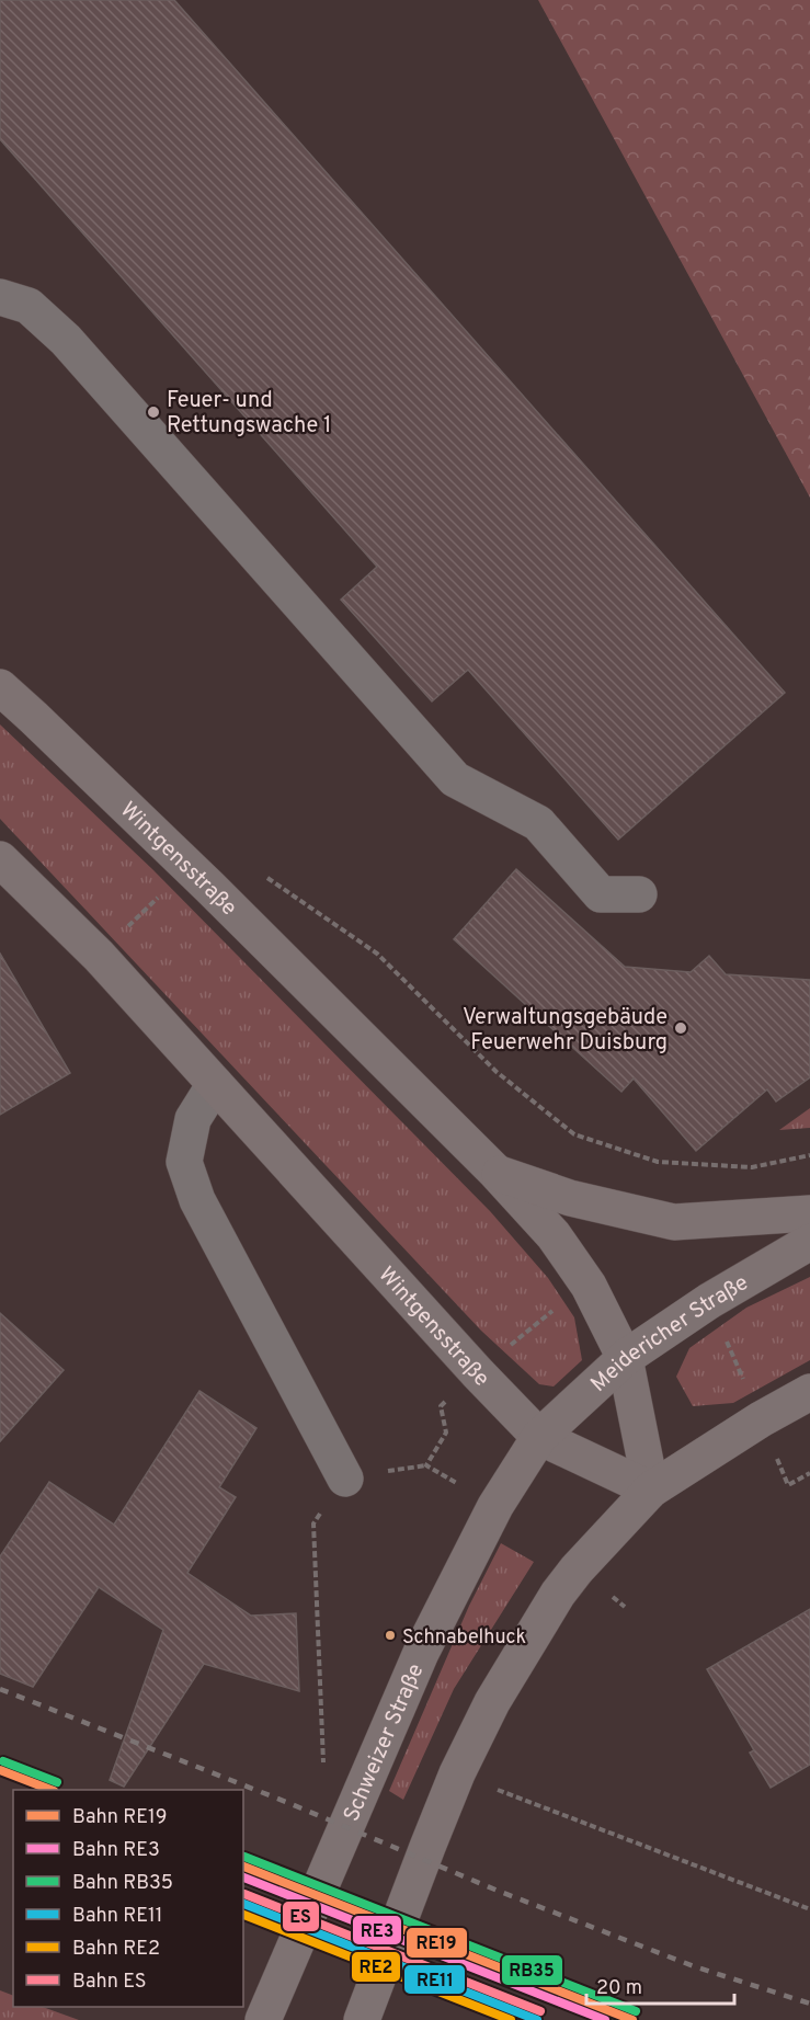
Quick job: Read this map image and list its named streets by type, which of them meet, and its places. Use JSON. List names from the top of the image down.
{
  "streets": {
    "main road": ["Wintgensstraße", "Meidericher Straße", "Schweizer Straße"]
  },
  "crossings": [
    ["Wintgensstraße", "Meidericher Straße"],
    ["Wintgensstraße", "Schweizer Straße"],
    ["Meidericher Straße", "Schweizer Straße"]
  ],
  "places": ["Feuer- und Rettungswache 1", "Verwaltungsgebäude Feuerwehr Duisburg", "Schnabelhuck"],
  "lines": [
    "rail line RB35",
    "rail line RE19",
    "rail line RE3",
    "rail line ES",
    "rail line RE11",
    "rail line RE2"
  ],
  "legend": [
    "Bahn RE19",
    "Bahn RE3",
    "Bahn RB35",
    "Bahn RE11",
    "Bahn RE2",
    "Bahn ES"
  ],
  "scale_bar": "20 m"
}
